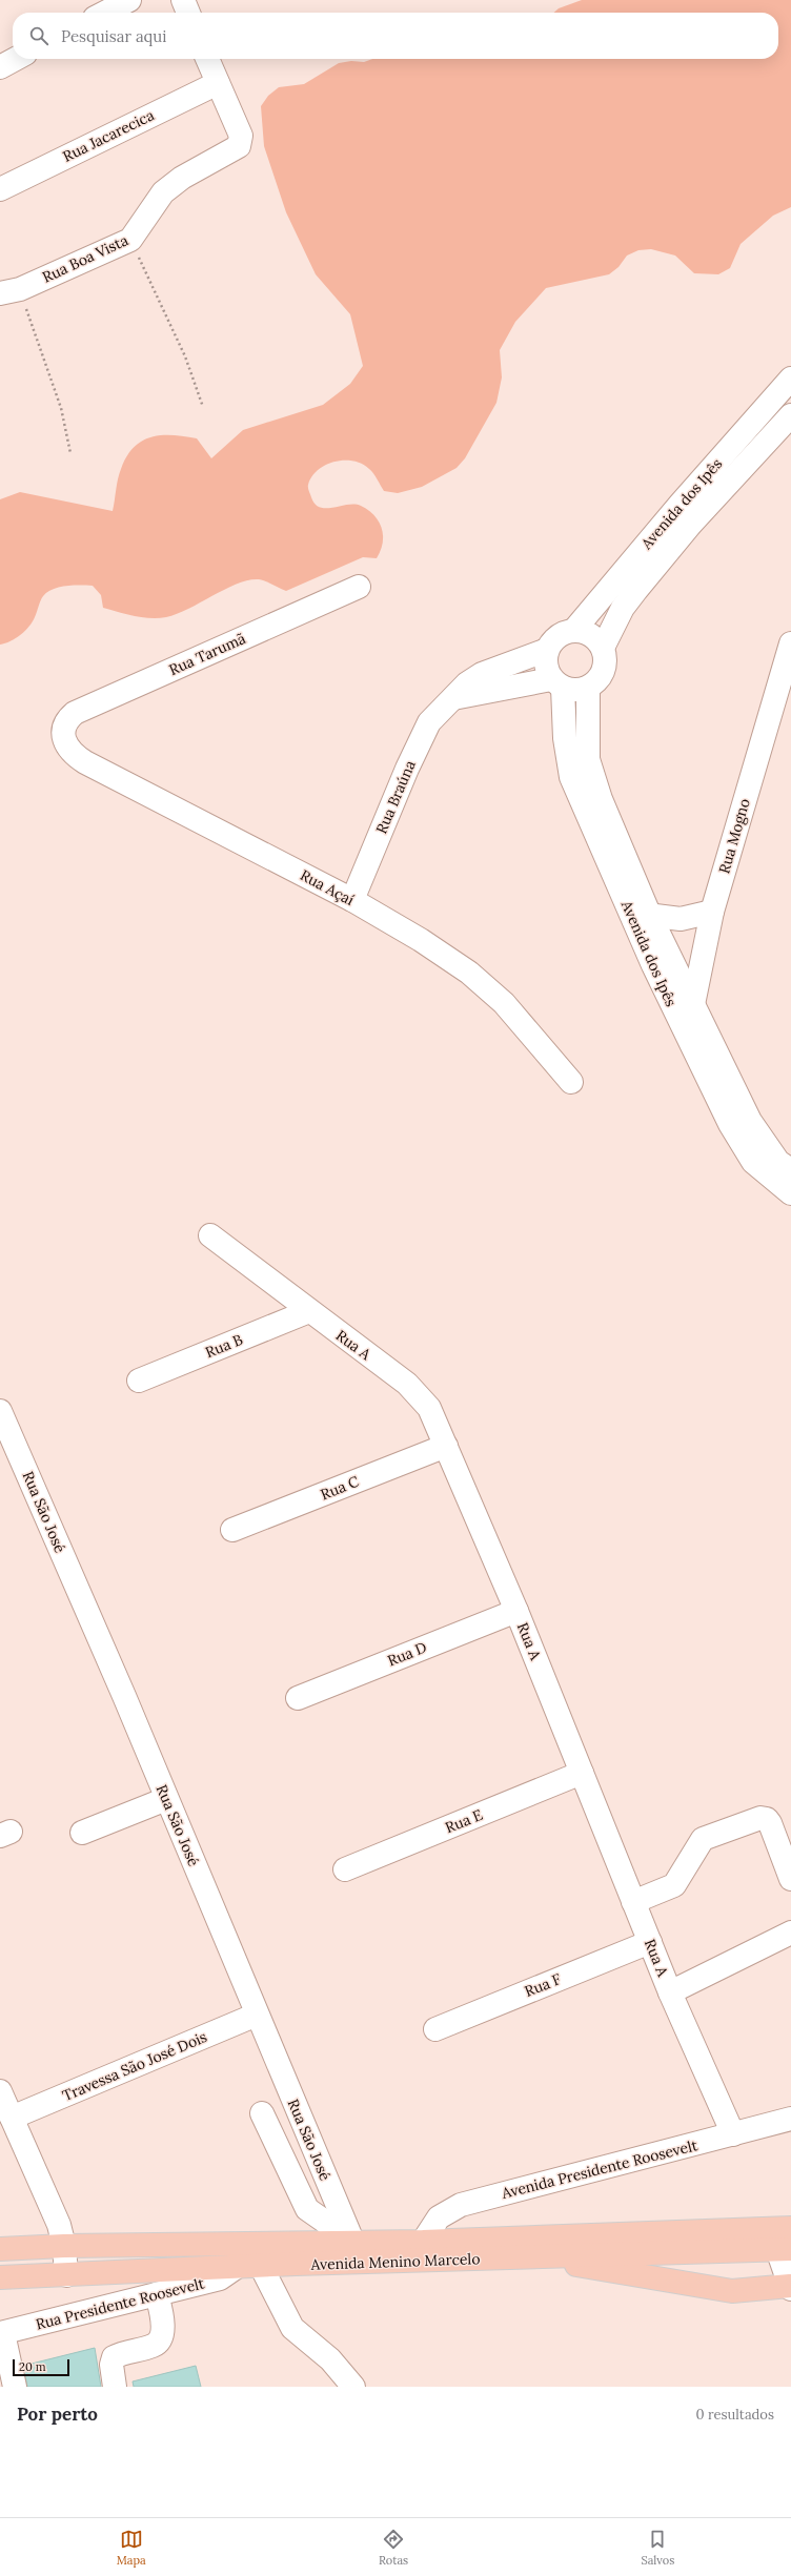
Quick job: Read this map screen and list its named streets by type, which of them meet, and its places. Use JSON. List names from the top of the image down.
{
  "streets": {
    "main road": ["Avenida Menino Marcelo"],
    "street": [
      "Rua Jacarecica",
      "Rua Boa Vista",
      "Avenida dos Ipês",
      "Rua Tarumã",
      "Rua Braúna",
      "Rua Mogno",
      "Rua Açaí",
      "Rua A",
      "Rua B",
      "Rua C",
      "Rua São José",
      "Rua D",
      "Rua E",
      "Rua F",
      "Travessa São José Dois",
      "Avenida Presidente Roosevelt",
      "Rua Presidente Roosevelt"
    ]
  },
  "crossings": [
    ["Rua Jacarecica", "Rua Boa Vista"],
    ["Avenida dos Ipês", "Rua Braúna"],
    ["Avenida dos Ipês", "Rua Mogno"],
    ["Rua Tarumã", "Rua Açaí"],
    ["Rua Braúna", "Rua Açaí"],
    ["Rua A", "Rua B"],
    ["Rua A", "Rua C"],
    ["Rua A", "Rua D"],
    ["Rua A", "Rua E"],
    ["Rua A", "Rua F"],
    ["Rua A", "Avenida Presidente Roosevelt"],
    ["Rua São José", "Travessa São José Dois"],
    ["Rua São José", "Avenida Menino Marcelo"],
    ["Avenida Presidente Roosevelt", "Avenida Menino Marcelo"],
    ["Avenida Menino Marcelo", "Rua Presidente Roosevelt"]
  ],
  "scale_bar": "20 m",
  "page": {
    "search": "Pesquisar aqui",
    "scale": "20 m",
    "heading": ["Por perto", "0 resultados"],
    "nav": ["Mapa", "Rotas", "Salvos"]
  }
}
